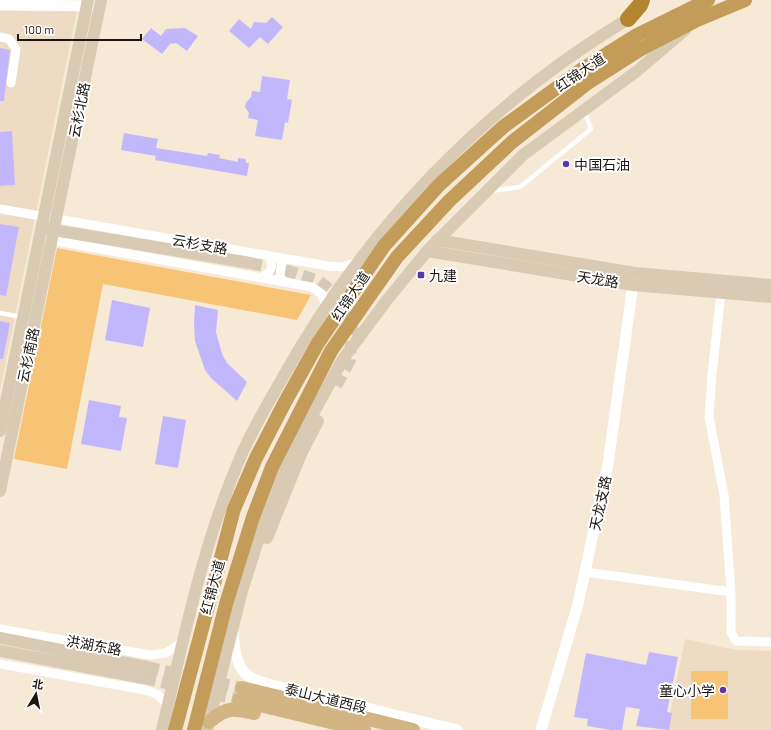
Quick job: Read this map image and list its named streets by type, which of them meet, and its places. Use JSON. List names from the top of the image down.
{
  "streets": {
    "highway": ["红锦大道"],
    "main road": [
      "云杉北路",
      "天龙路",
      "云杉南路",
      "洪湖东路",
      "泰山大道西段"
    ],
    "street": ["云杉支路", "天龙支路"]
  },
  "crossings": [
    ["红锦大道", "云杉支路"],
    ["红锦大道", "天龙路"],
    ["红锦大道", "洪湖东路"],
    ["红锦大道", "泰山大道西段"],
    ["云杉北路", "云杉支路"],
    ["云杉北路", "云杉南路"],
    ["云杉支路", "云杉南路"],
    ["天龙路", "天龙支路"]
  ],
  "places": {
    "other": ["中国石油", "童心小学"],
    "transit": ["九建"]
  },
  "scale_bar": "100 m",
  "north": "top"
}
